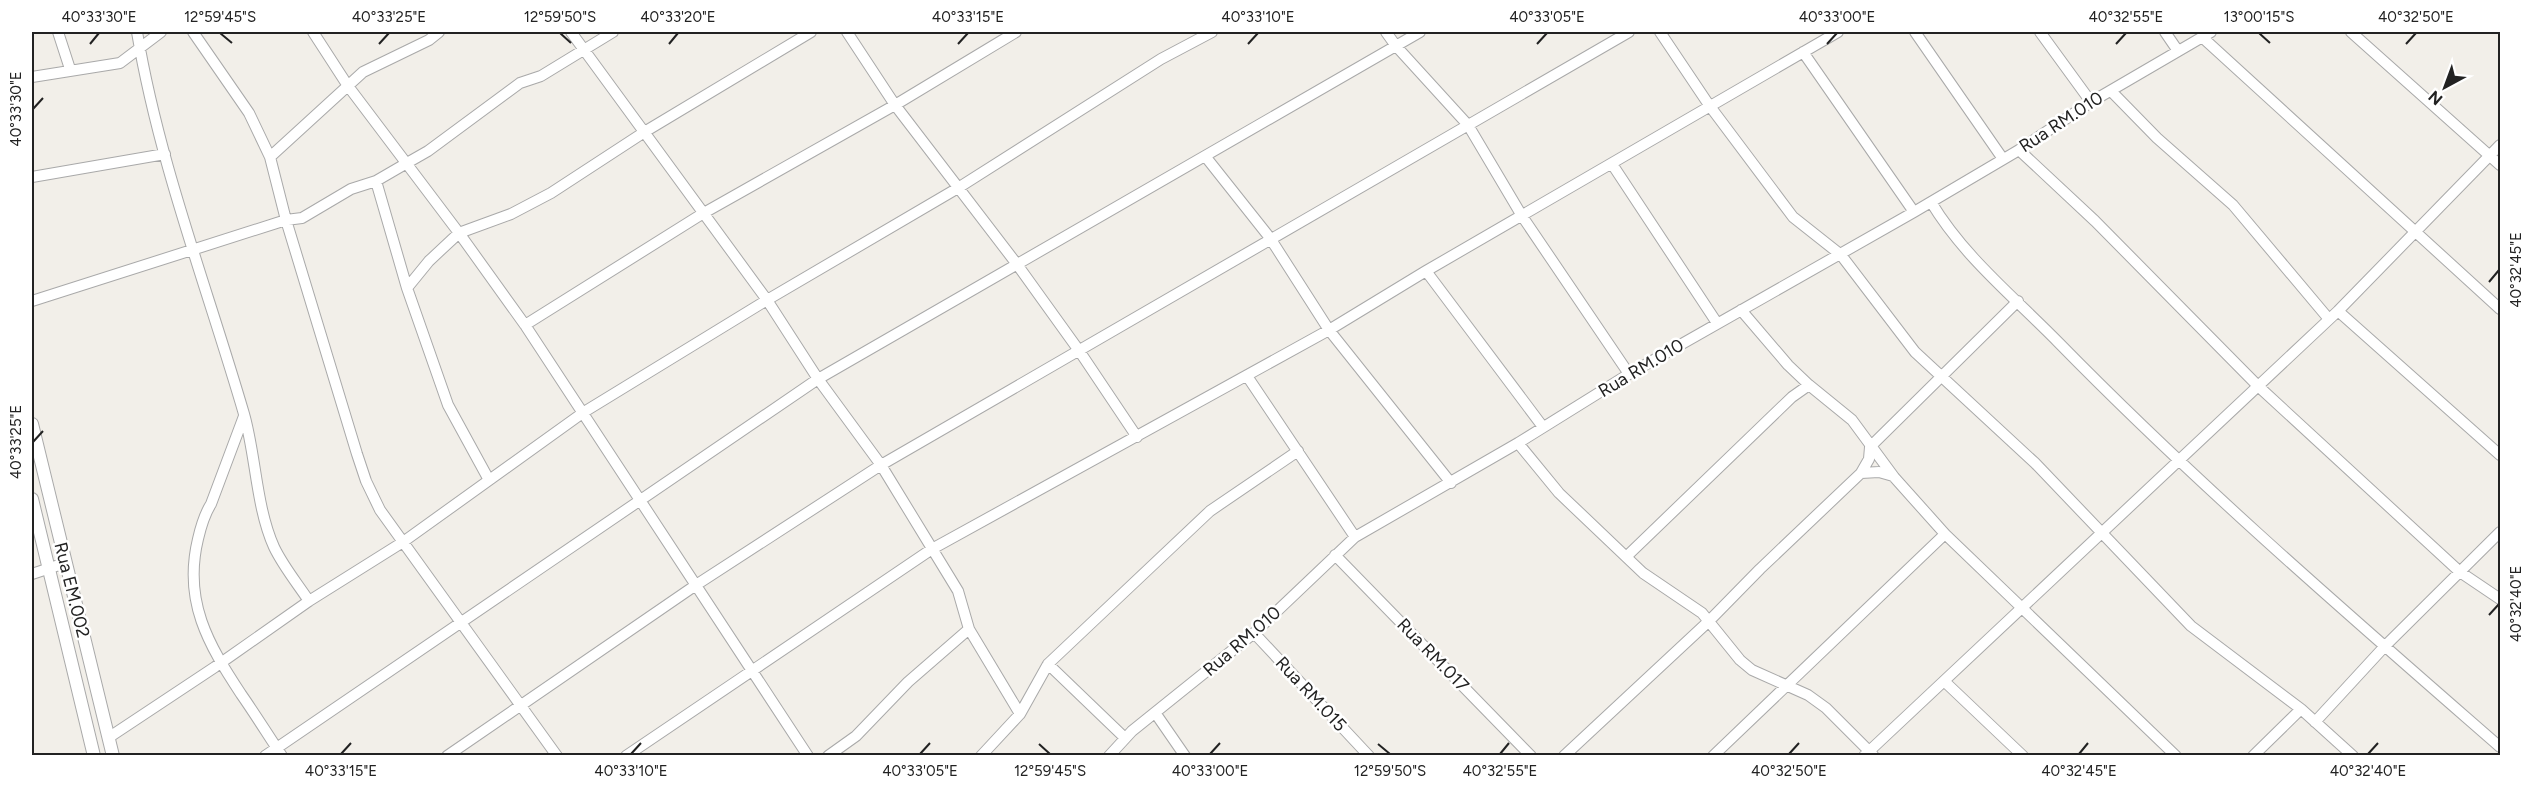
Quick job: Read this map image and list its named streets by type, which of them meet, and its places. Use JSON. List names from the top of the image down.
{
  "streets": {
    "street": [
      "Rua RM.010",
      "Rua EM.002",
      "Rua RM.017",
      "Rua RM.015"
    ]
  },
  "crossings": [
    ["Rua RM.010", "Rua RM.017"],
    ["Rua RM.010", "Rua RM.015"]
  ],
  "north": "bottom left",
  "coordinates": [
    "40°33'30\"E",
    "12°59'45\"S",
    "40°33'25\"E",
    "12°59'50\"S",
    "40°33'20\"E",
    "40°33'15\"E",
    "40°33'10\"E",
    "40°33'05\"E",
    "40°33'00\"E",
    "40°32'55\"E",
    "13°00'15\"S",
    "40°32'50\"E",
    "40°32'45\"E",
    "40°32'40\"E"
  ]
}
